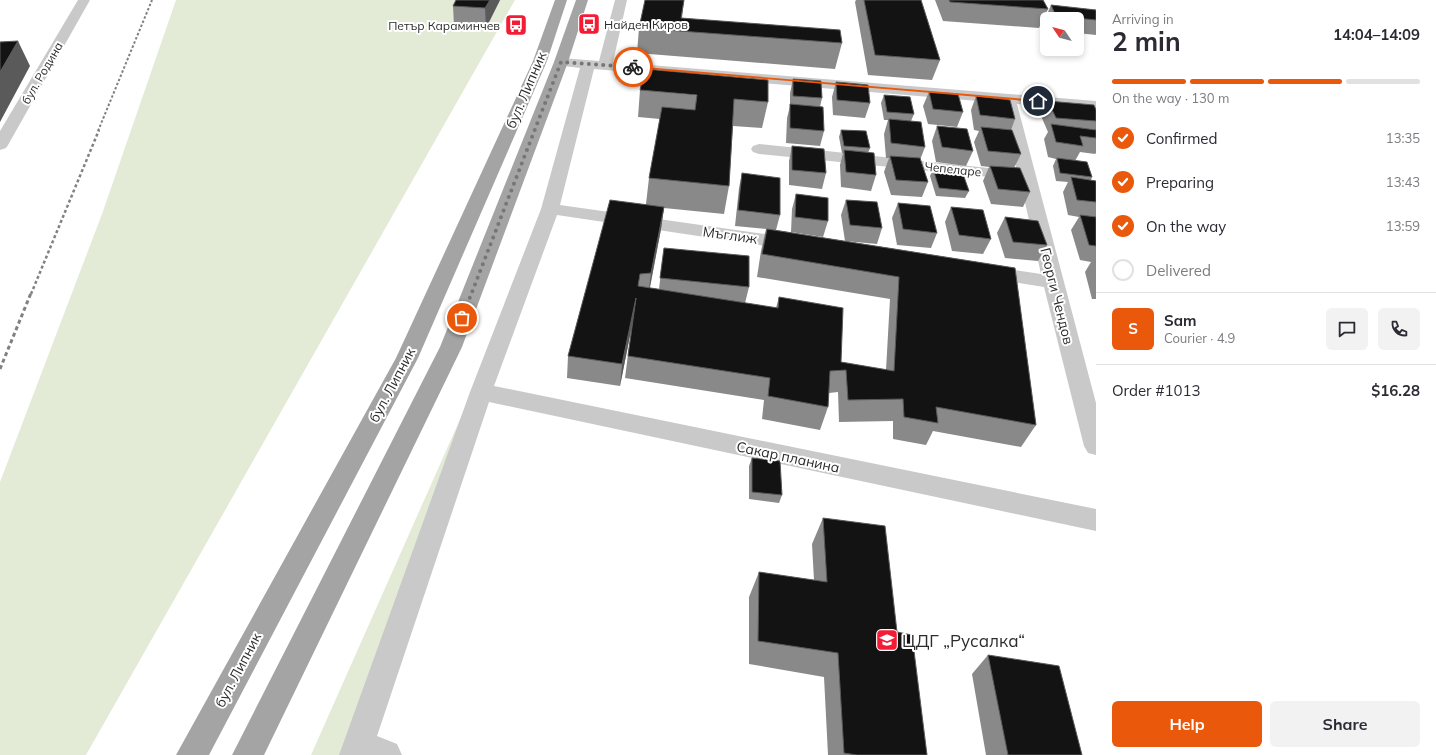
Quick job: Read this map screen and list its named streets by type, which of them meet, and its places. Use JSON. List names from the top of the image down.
{
  "streets": {
    "main road": ["бул. Липник"],
    "street": [
      "бул. Родина",
      "Чепеларе",
      "Мъглиж",
      "Георги Чендов",
      "Сакар планина"
    ]
  },
  "crossings": [
    ["Чепеларе", "Георги Чендов"]
  ],
  "places": {
    "bus stop": ["Найден Киров", "Петър Караминчев"],
    "school or university": ["ЦДГ „Русалка“"]
  },
  "north": "top left",
  "page": {
    "heading": ["2 min", "Arriving in", "14:04–14:09"],
    "panel": [
      "Sam",
      "Courier · 4.9",
      "Order #1013",
      "$16.28"
    ],
    "bar": "On the way · 130 m",
    "list": [
      ["Confirmed", "13:35"],
      ["Preparing", "13:43"],
      ["On the way", "13:59"],
      "Delivered"
    ],
    "round": "S",
    "buttons": ["Help", "Share"]
  }
}
